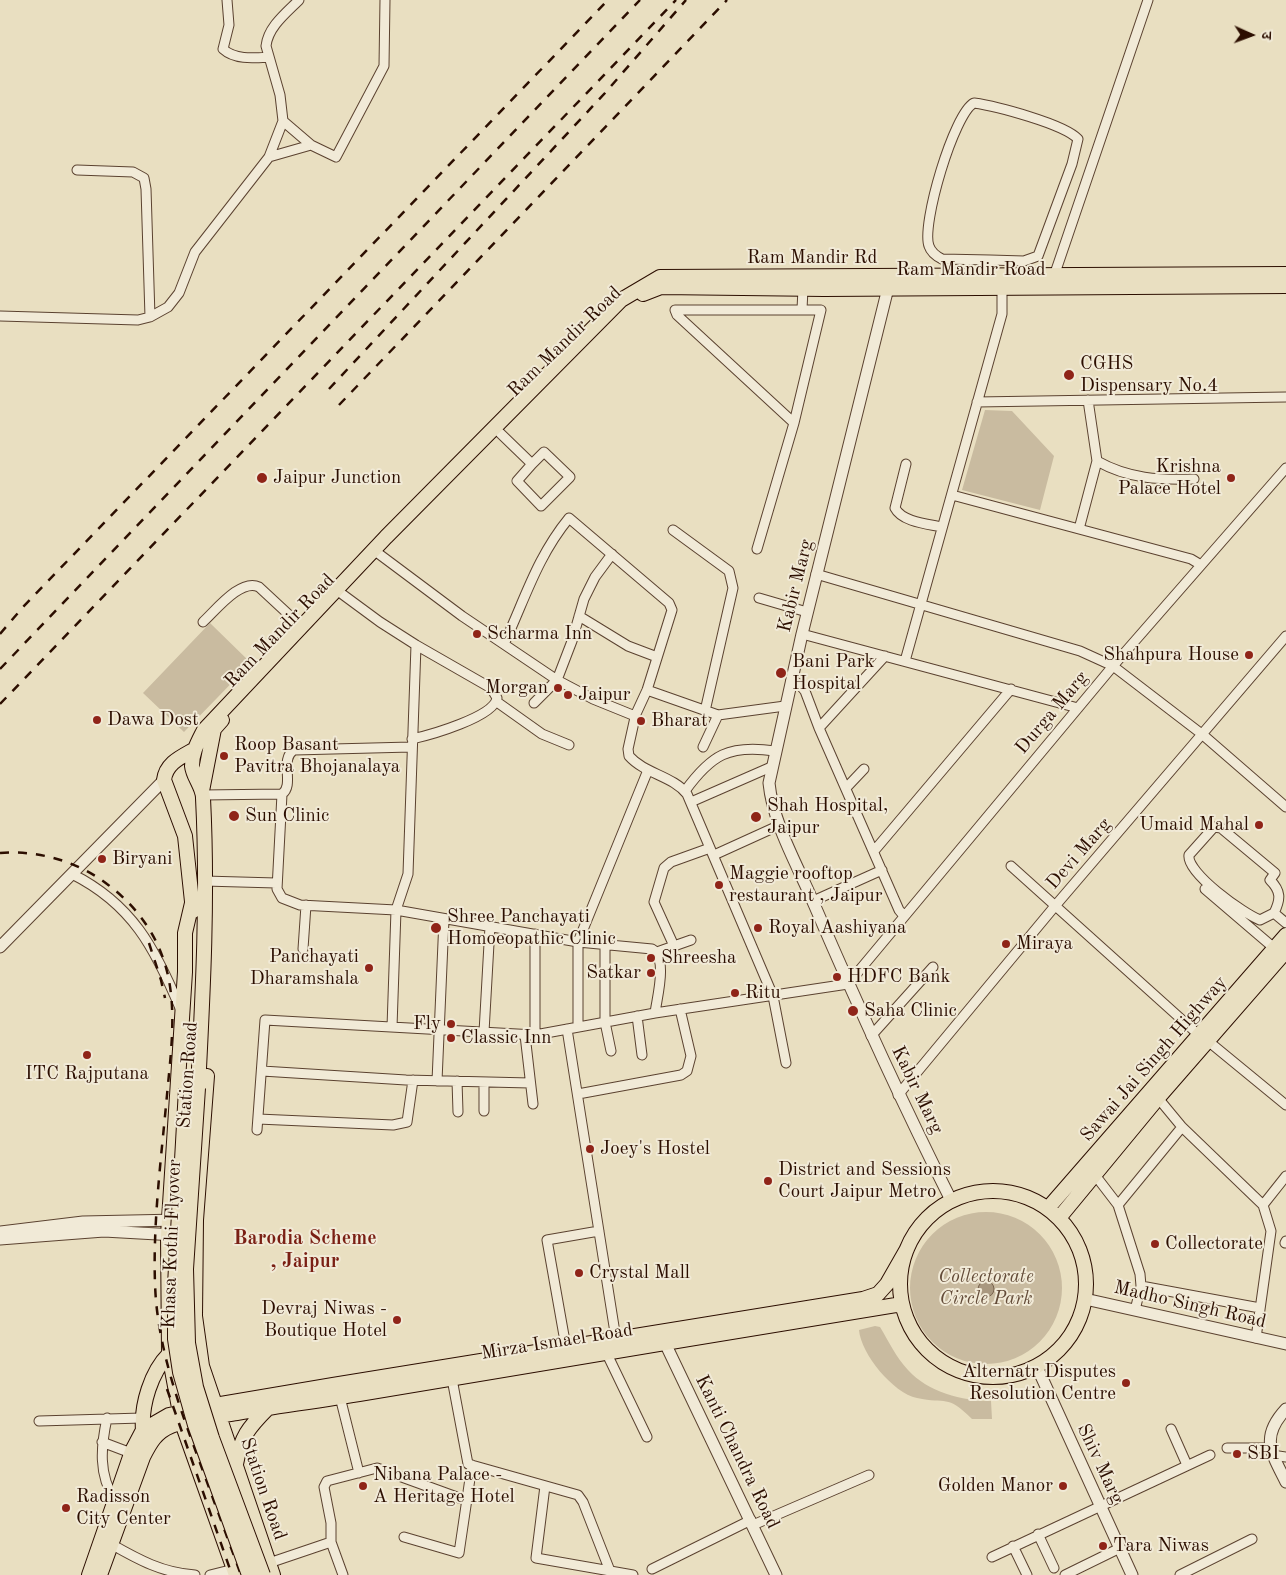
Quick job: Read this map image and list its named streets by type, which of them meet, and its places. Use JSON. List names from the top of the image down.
{
  "streets": {
    "main road": [
      "Ram Mandir Rd",
      "Ram Mandir Road",
      "Sawai Jai Singh Highway",
      "Station Road",
      "Khasa Kothi Flyover",
      "Mirza Ismael Road"
    ],
    "street": [
      "Kabir Marg",
      "Durga Marg",
      "Devi Marg",
      "Madho Singh Road",
      "Kanti Chandra Road",
      "Shiv Marg"
    ]
  },
  "crossings": [
    ["Ram Mandir Rd", "Ram Mandir Road"],
    ["Ram Mandir Rd", "Kabir Marg"],
    ["Ram Mandir Road", "Kabir Marg"],
    ["Ram Mandir Road", "Station Road"],
    ["Kabir Marg", "Durga Marg"],
    ["Kabir Marg", "Devi Marg"],
    ["Station Road", "Khasa Kothi Flyover"],
    ["Station Road", "Mirza Ismael Road"],
    ["Mirza Ismael Road", "Kanti Chandra Road"]
  ],
  "districts": ["Barodia Scheme , Jaipur"],
  "parks": ["Collectorate Circle Park"],
  "places": [
    "CGHS Dispensary No.4",
    "Jaipur Junction",
    "Krishna Palace Hotel",
    "Scharma Inn",
    "Shahpura House",
    "Bani Park Hospital",
    "Morgan",
    "Jaipur",
    "Dawa Dost",
    "Bharat",
    "Roop Basant Pavitra Bhojanalaya",
    "Sun Clinic",
    "Shah Hospital, Jaipur",
    "Umaid Mahal",
    "Biryani",
    "Maggie rooftop restaurant , Jaipur",
    "Shree Panchayati Homoeopathic Clinic",
    "Royal Aashiyana",
    "Miraya",
    "Shreesha",
    "Panchayati Dharamshala",
    "Satkar",
    "HDFC Bank",
    "Ritu",
    "Saha Clinic",
    "Fly",
    "Classic Inn",
    "ITC Rajputana",
    "Joey's Hostel",
    "District and Sessions Court Jaipur Metro",
    "Collectorate",
    "Crystal Mall",
    "Devraj Niwas - Boutique Hotel",
    "Alternatr Disputes Resolution Centre",
    "SBI",
    "Nibana Palace - A Heritage Hotel",
    "Golden Manor",
    "Radisson City Center",
    "Tara Niwas"
  ],
  "north": "right"
}
